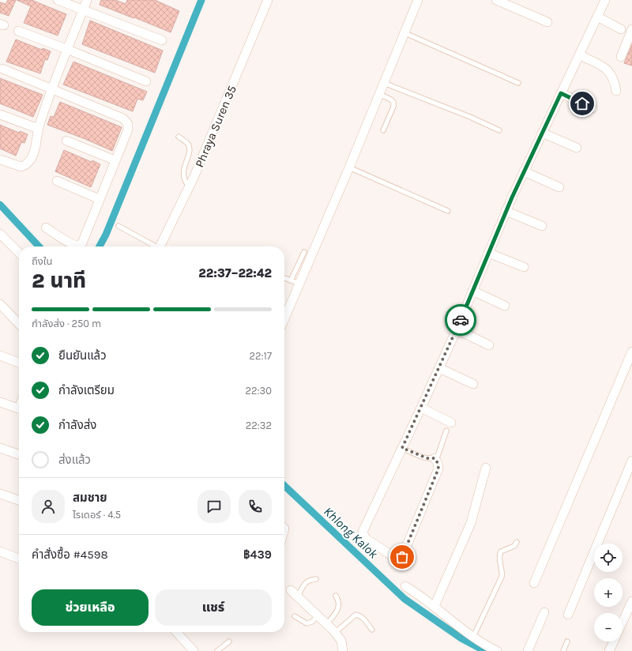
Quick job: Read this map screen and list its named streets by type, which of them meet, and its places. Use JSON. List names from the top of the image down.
{
  "streets": {
    "street": ["Phraya Suren 35"]
  },
  "water": ["Khlong Kalok"],
  "page": {
    "heading": ["2 นาที", "ถึงใน", "22:37–22:42"],
    "panel": [
      "สมชาย",
      "ไรเดอร์ · 4.5",
      "คำสั่งซื้อ #4598",
      "฿439"
    ],
    "bar": "กำลังส่ง · 250 m",
    "list": [
      ["ยืนยันแล้ว", "22:17"],
      ["กำลังเตรียม", "22:30"],
      ["กำลังส่ง", "22:32"],
      "ส่งแล้ว"
    ],
    "map_buttons": ["+", "−"],
    "buttons": ["ช่วยเหลือ", "แชร์"]
  }
}
